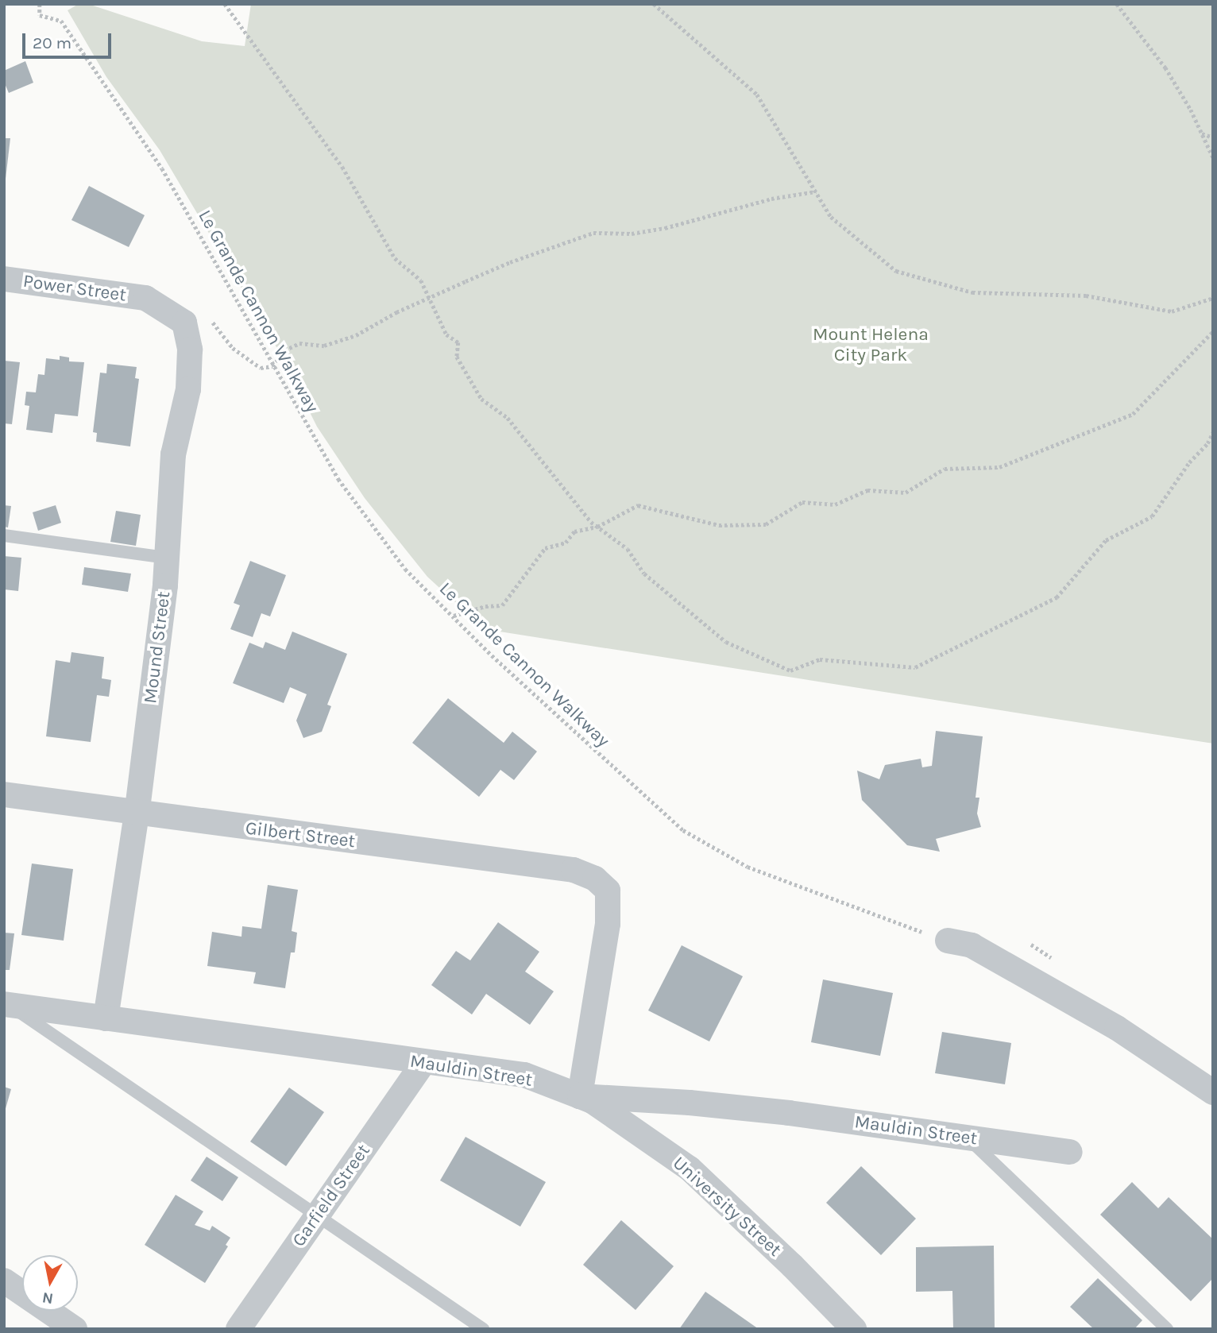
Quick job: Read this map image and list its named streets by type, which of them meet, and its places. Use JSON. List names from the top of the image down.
{
  "streets": {
    "street": [
      "Power Street",
      "Mound Street",
      "Gilbert Street",
      "Mauldin Street",
      "Garfield Street",
      "University Street"
    ],
    "path": ["Le Grande Cannon Walkway"]
  },
  "crossings": [
    ["Power Street", "Mound Street"],
    ["Mound Street", "Gilbert Street"],
    ["Mound Street", "Mauldin Street"],
    ["Gilbert Street", "Mauldin Street"],
    ["Gilbert Street", "University Street"],
    ["Mauldin Street", "Garfield Street"],
    ["Mauldin Street", "University Street"]
  ],
  "parks": ["Mount Helena City Park"],
  "scale_bar": "20 m",
  "north": "bottom"
}
